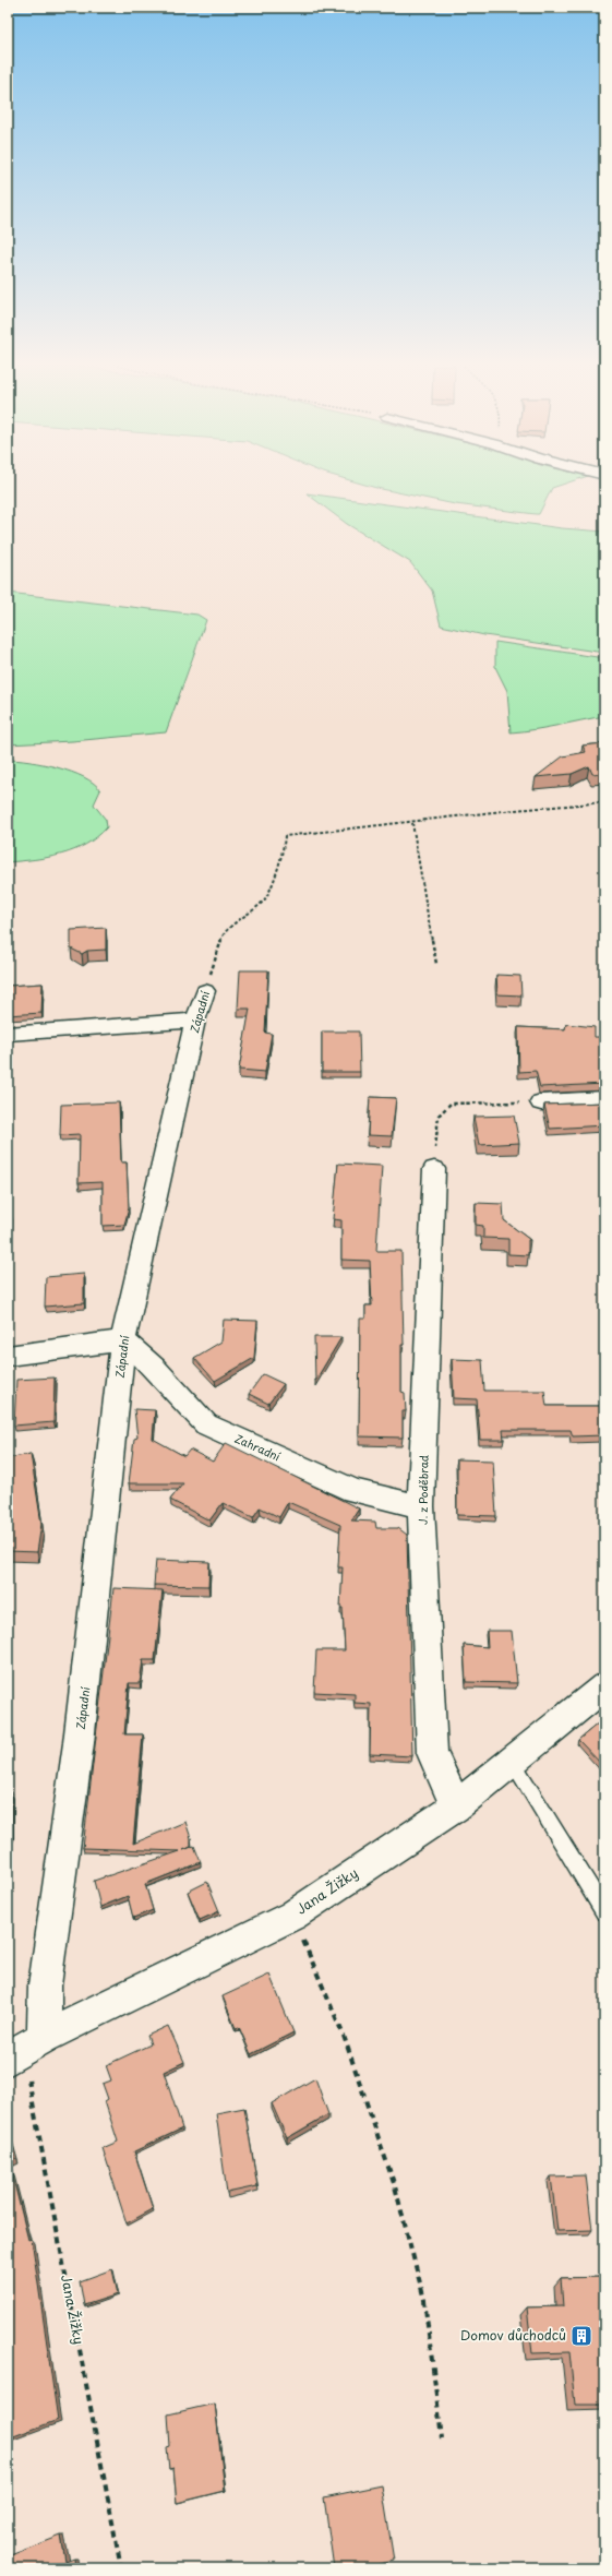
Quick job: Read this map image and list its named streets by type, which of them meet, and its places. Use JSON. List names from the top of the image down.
{
  "streets": {
    "street": [
      "Západní",
      "Zahradní",
      "J. z Poděbrad",
      "Jana Žižky"
    ]
  },
  "crossings": [
    ["Západní", "Zahradní"],
    ["Západní", "Jana Žižky"],
    ["Zahradní", "J. z Poděbrad"],
    ["J. z Poděbrad", "Jana Žižky"]
  ],
  "places": {
    "building": ["Domov důchodců"]
  }
}
